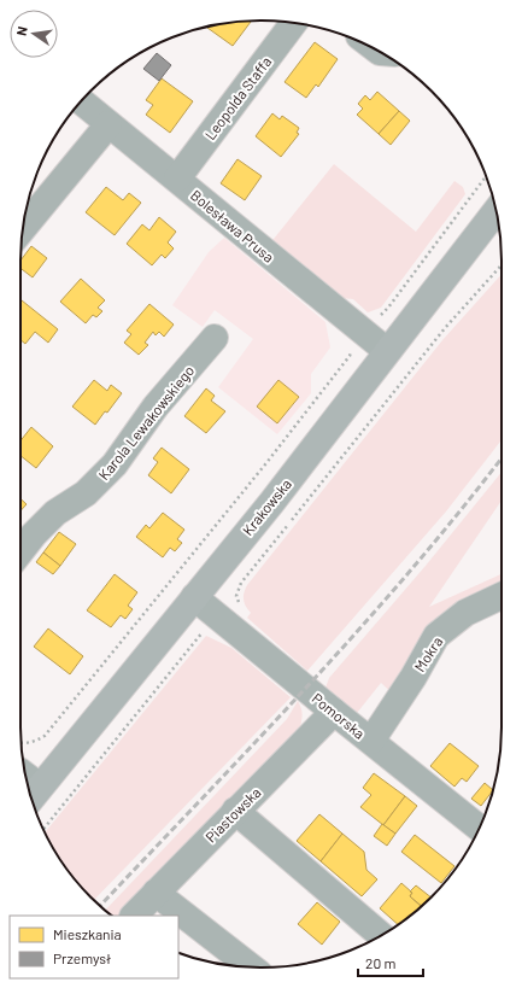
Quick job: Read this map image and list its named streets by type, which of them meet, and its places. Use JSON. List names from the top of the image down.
{
  "streets": {
    "main road": ["Krakowska"],
    "street": [
      "Leopolda Staffa",
      "Bolesława Prusa",
      "Karola Lewakowskiego",
      "Mokra",
      "Pomorska",
      "Piastowska"
    ]
  },
  "crossings": [
    ["Leopolda Staffa", "Bolesława Prusa"],
    ["Bolesława Prusa", "Krakowska"],
    ["Krakowska", "Pomorska"],
    ["Mokra", "Pomorska"],
    ["Pomorska", "Piastowska"]
  ],
  "legend": ["Mieszkania", "Przemysł"],
  "scale_bar": "20 m",
  "north": "left"
}
